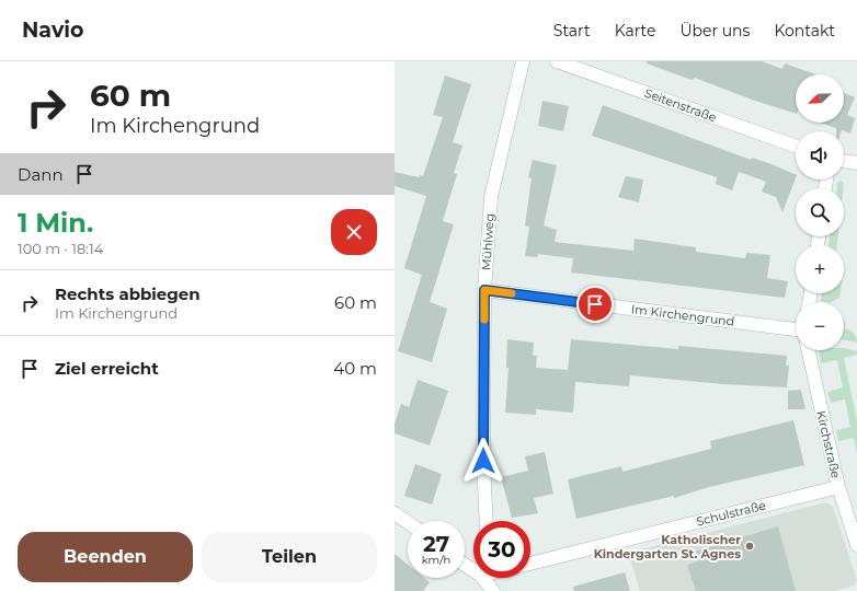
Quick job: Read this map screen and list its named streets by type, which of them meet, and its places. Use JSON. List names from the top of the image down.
{
  "streets": {
    "street": [
      "Seitenstraße",
      "Mühlweg",
      "Im Kirchengrund",
      "Kirchstraße",
      "Schulstraße"
    ]
  },
  "crossings": [
    ["Mühlweg", "Im Kirchengrund"],
    ["Kirchstraße", "Schulstraße"]
  ],
  "places": ["Katholischer Kindergarten St. Agnes"],
  "north": "bottom left",
  "page": {
    "header": "Navio",
    "nav": [
      "Start",
      "Karte",
      "Über uns",
      "Kontakt"
    ],
    "turn": ["60 m", "Im Kirchengrund"],
    "map_buttons": ["+", "−"],
    "then": "Dann",
    "heading": ["1 Min.", "100 m · 18:14"],
    "list": [
      {
        "name": "Rechts abbiegen",
        "note": "Im Kirchengrund",
        "value": "60 m"
      },
      {
        "name": "Ziel erreicht",
        "value": "40 m"
      }
    ],
    "speed": "27 km/h",
    "limit": "30",
    "buttons": ["Beenden", "Teilen"]
  }
}
